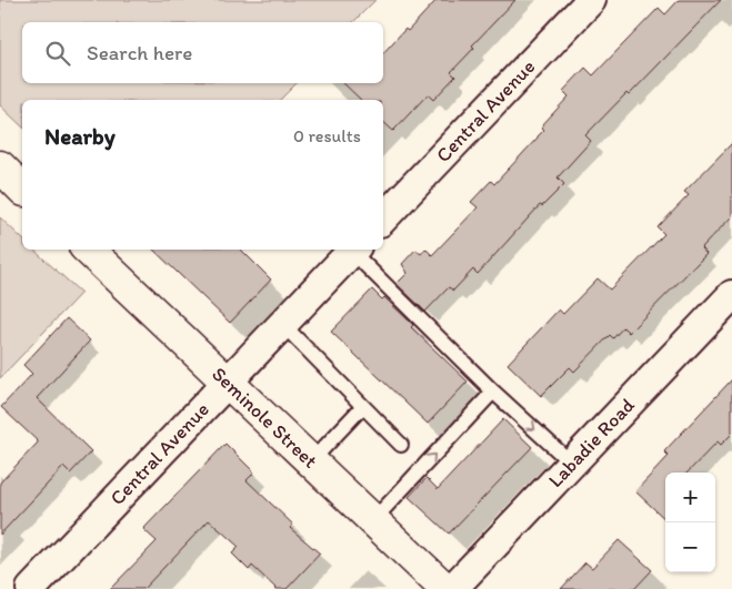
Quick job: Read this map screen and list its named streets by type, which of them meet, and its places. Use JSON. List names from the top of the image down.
{
  "streets": {
    "street": ["Central Avenue", "Seminole Street", "Labadie Road"]
  },
  "crossings": [
    ["Central Avenue", "Seminole Street"]
  ],
  "page": {
    "search": "Search here",
    "heading": ["Nearby", "0 results"],
    "map_buttons": ["+", "−"]
  }
}
